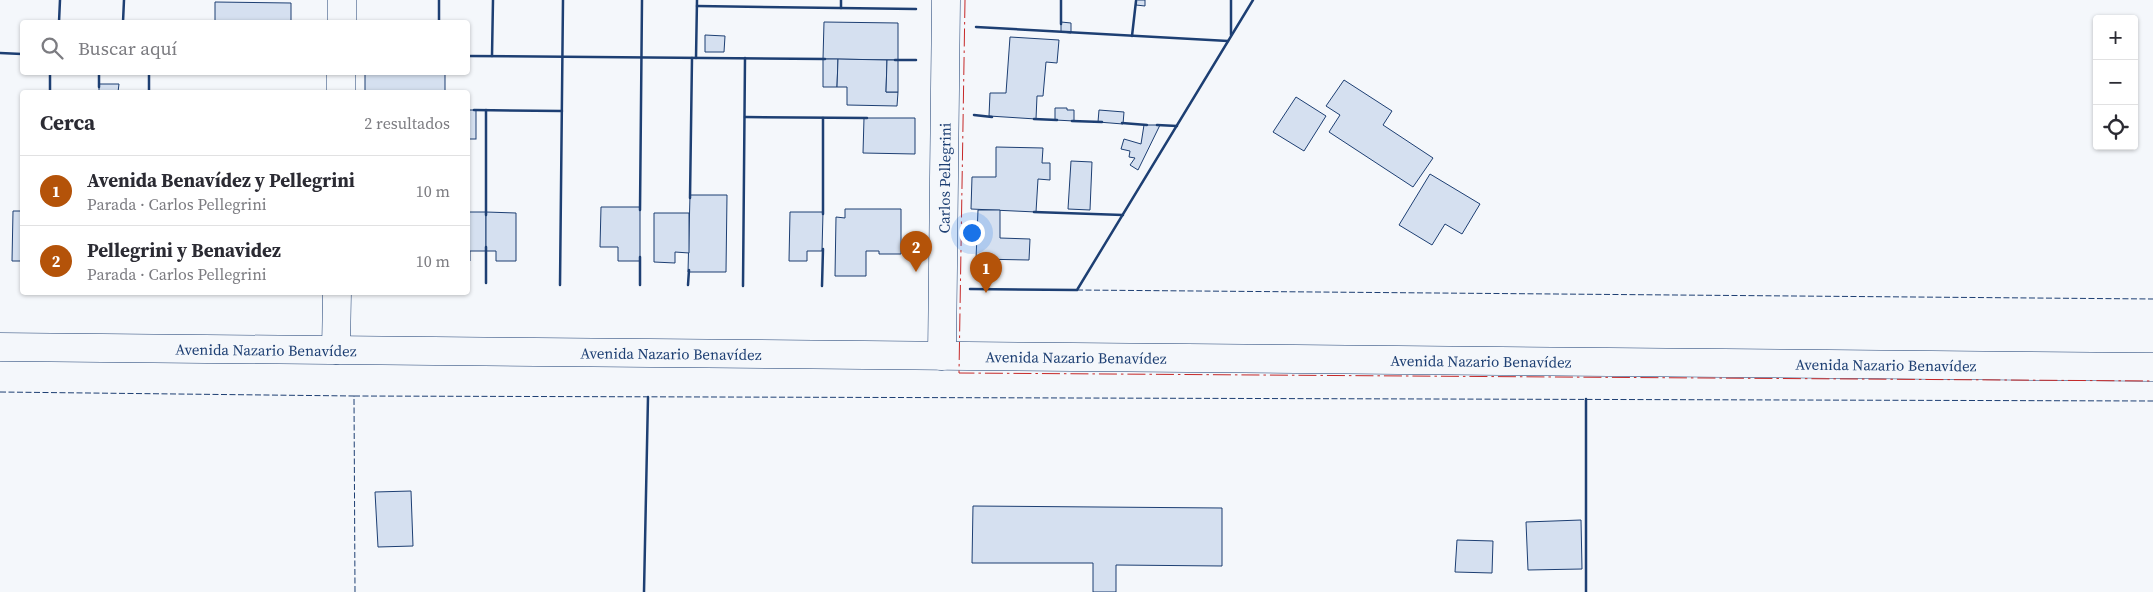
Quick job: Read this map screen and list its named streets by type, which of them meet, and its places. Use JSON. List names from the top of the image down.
{
  "streets": {
    "main road": ["Carlos Pellegrini", "Avenida Nazario Benavídez"]
  },
  "crossings": [
    ["Carlos Pellegrini", "Avenida Nazario Benavídez"]
  ],
  "page": {
    "map_buttons": ["+", "−"],
    "search": "Buscar aquí",
    "heading": ["Cerca", "2 resultados"],
    "list": [
      {
        "mark": "1",
        "name": "Avenida Benavídez y Pellegrini",
        "note": "Parada · Carlos Pellegrini",
        "value": "10 m"
      },
      {
        "mark": "2",
        "name": "Pellegrini y Benavidez",
        "note": "Parada · Carlos Pellegrini",
        "value": "10 m"
      }
    ],
    "pins": ["2", "1"]
  }
}
